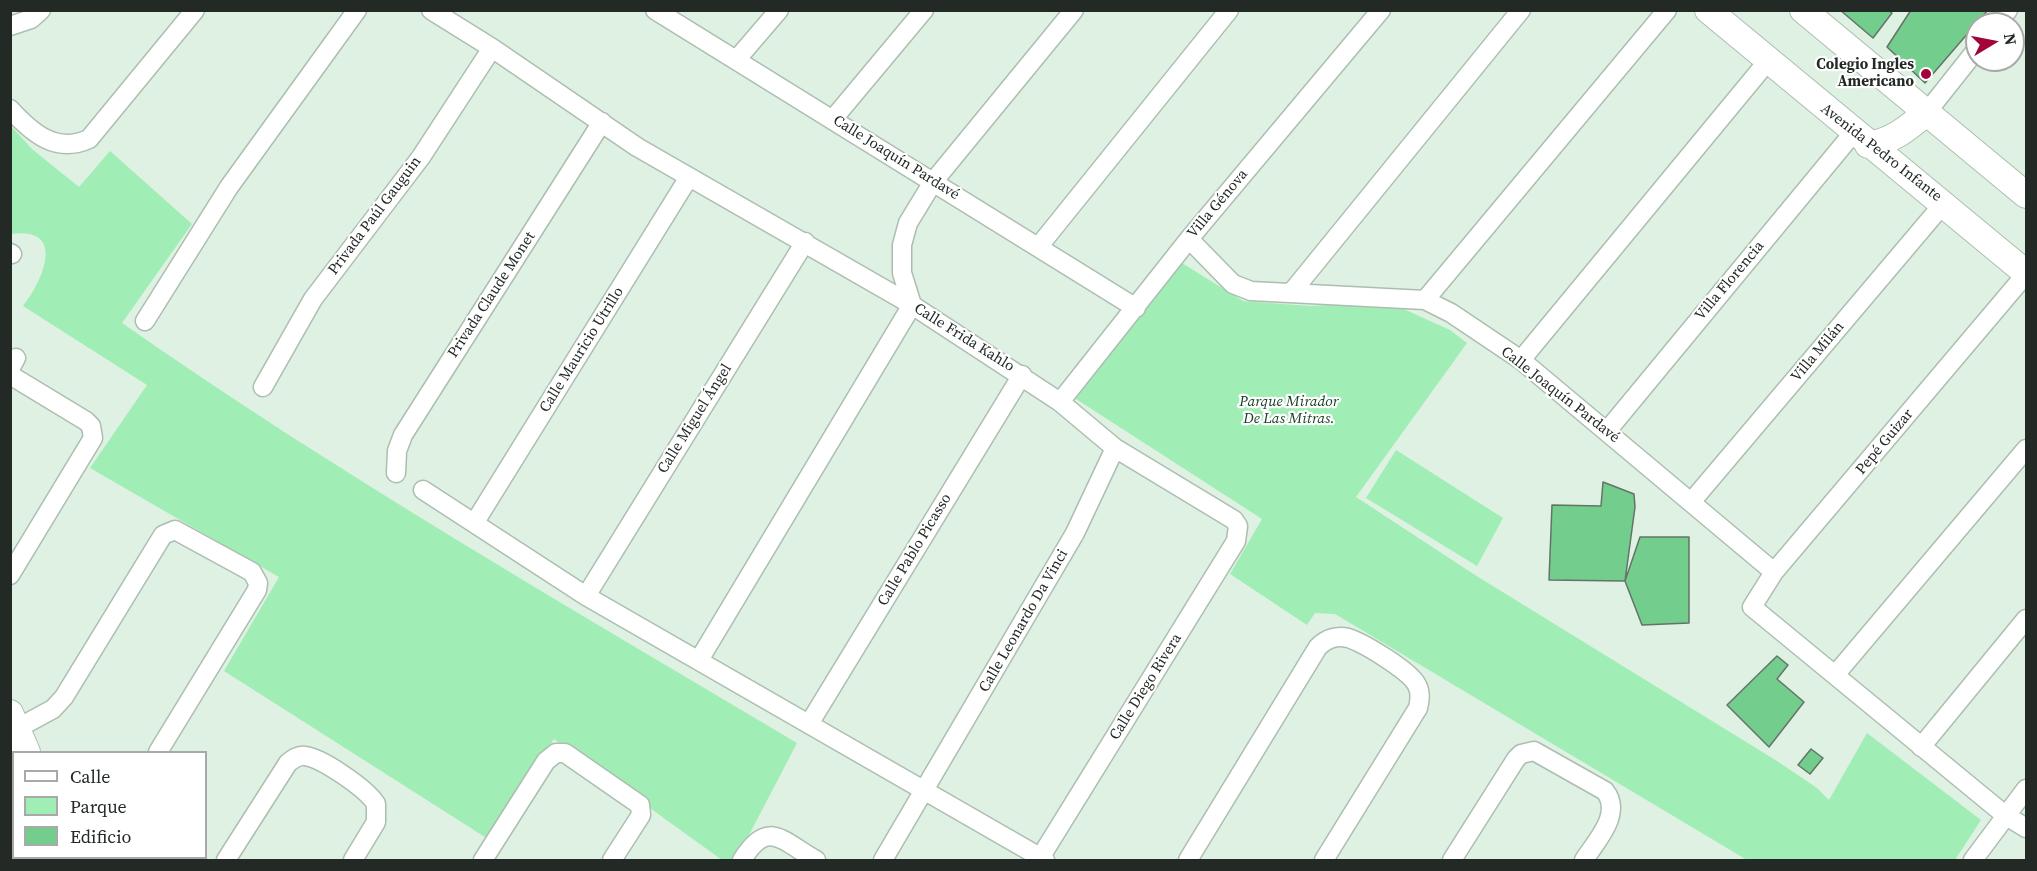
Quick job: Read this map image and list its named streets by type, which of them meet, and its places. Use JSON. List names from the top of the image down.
{
  "streets": {
    "main road": ["Avenida Pedro Infante"],
    "street": [
      "Calle Joaquín Pardavé",
      "Villa Génova",
      "Privada Paúl Gauguin",
      "Villa Florencia",
      "Privada Claude Monet",
      "Calle Frida Kahlo",
      "Calle Mauricio Utrillo",
      "Villa Milán",
      "Calle Miguel Ángel",
      "Pepé Guizar",
      "Calle Pablo Picasso",
      "Calle Leonardo Da Vinci",
      "Calle Diego Rivera"
    ]
  },
  "crossings": [
    ["Avenida Pedro Infante", "Villa Florencia"],
    ["Avenida Pedro Infante", "Villa Milán"],
    ["Avenida Pedro Infante", "Pepé Guizar"],
    ["Calle Joaquín Pardavé", "Villa Génova"],
    ["Calle Joaquín Pardavé", "Villa Florencia"],
    ["Calle Joaquín Pardavé", "Villa Milán"],
    ["Calle Joaquín Pardavé", "Pepé Guizar"],
    ["Villa Génova", "Calle Frida Kahlo"],
    ["Privada Paúl Gauguin", "Calle Frida Kahlo"],
    ["Privada Claude Monet", "Calle Frida Kahlo"],
    ["Calle Frida Kahlo", "Calle Mauricio Utrillo"],
    ["Calle Frida Kahlo", "Calle Miguel Ángel"],
    ["Calle Frida Kahlo", "Calle Pablo Picasso"],
    ["Calle Frida Kahlo", "Calle Leonardo Da Vinci"],
    ["Calle Frida Kahlo", "Calle Diego Rivera"]
  ],
  "parks": ["Parque Mirador De Las Mitras."],
  "places": ["Colegio Ingles Americano"],
  "legend": ["Calle", "Parque", "Edificio"],
  "north": "right"
}
